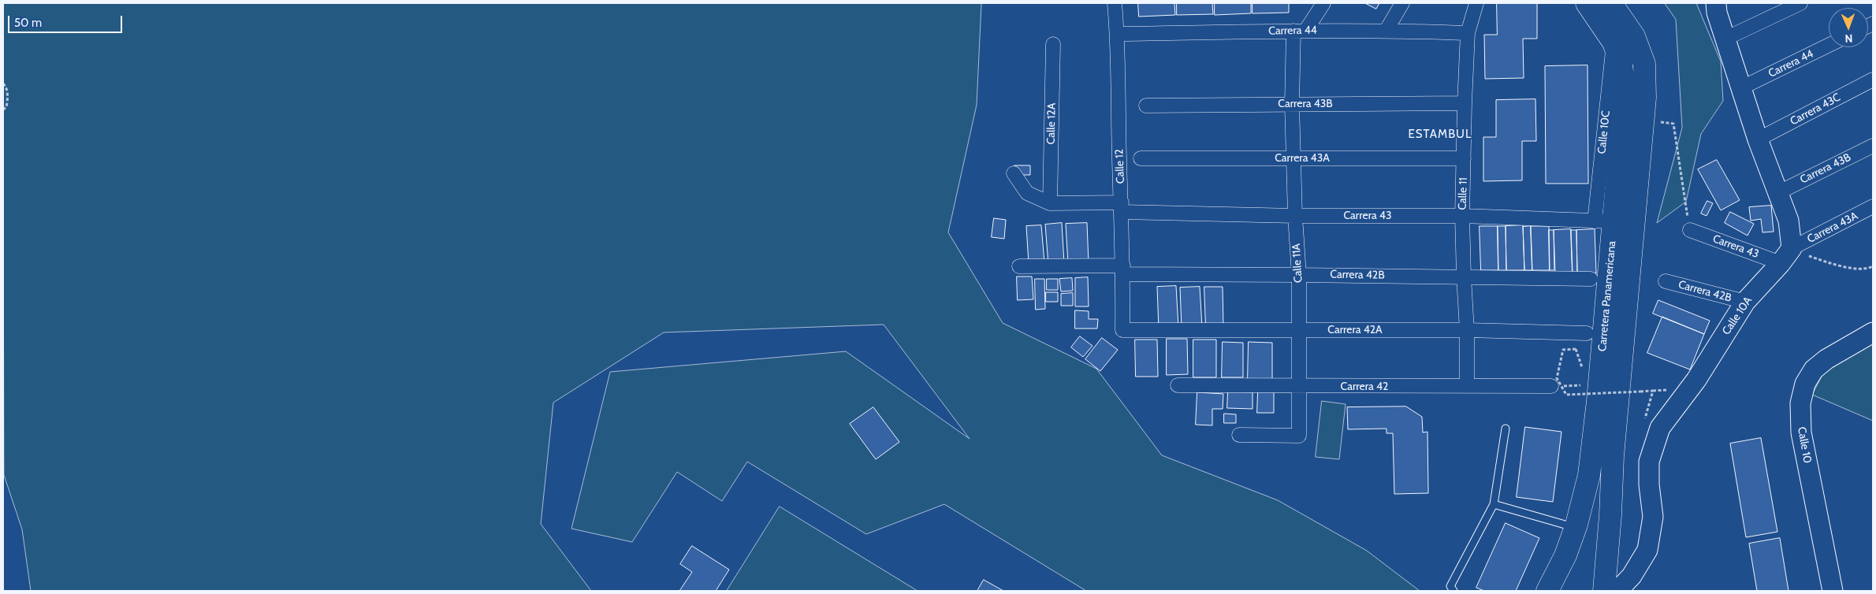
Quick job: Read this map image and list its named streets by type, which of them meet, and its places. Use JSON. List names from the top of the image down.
{
  "streets": {
    "highway": ["Carretera Panamericana"],
    "street": [
      "Carrera 44",
      "Carrera 43B",
      "Carrera 43C",
      "Calle 12A",
      "Carrera 43A",
      "Calle 12",
      "Calle 11",
      "Carrera 43",
      "Calle 11A",
      "Carrera 42B",
      "Calle 10A",
      "Carrera 42A",
      "Carrera 42",
      "Calle 10"
    ]
  },
  "crossings": [
    ["Carrera 44", "Calle 12"],
    ["Carrera 44", "Calle 11"],
    ["Carrera 44", "Calle 11A"],
    ["Carrera 43B", "Calle 11"],
    ["Carrera 43B", "Calle 11A"],
    ["Calle 12A", "Carrera 43"],
    ["Carrera 43A", "Calle 11"],
    ["Carrera 43A", "Carrera 43"],
    ["Carrera 43A", "Calle 11A"],
    ["Carrera 43A", "Calle 10A"],
    ["Calle 12", "Carrera 43"],
    ["Calle 12", "Carrera 42B"],
    ["Calle 12", "Carrera 42A"],
    ["Calle 11", "Carrera 43"],
    ["Calle 11", "Carrera 42B"],
    ["Calle 11", "Carrera 42A"],
    ["Calle 11", "Carrera 42"],
    ["Carrera 43", "Calle 11A"],
    ["Carrera 43", "Carretera Panamericana"],
    ["Carrera 43", "Calle 10A"],
    ["Calle 11A", "Carrera 42B"],
    ["Calle 11A", "Carrera 42A"],
    ["Calle 11A", "Carrera 42"],
    ["Carrera 42B", "Calle 10A"]
  ],
  "districts": ["ESTAMBUL"],
  "scale_bar": "50 m",
  "north": "bottom"
}
